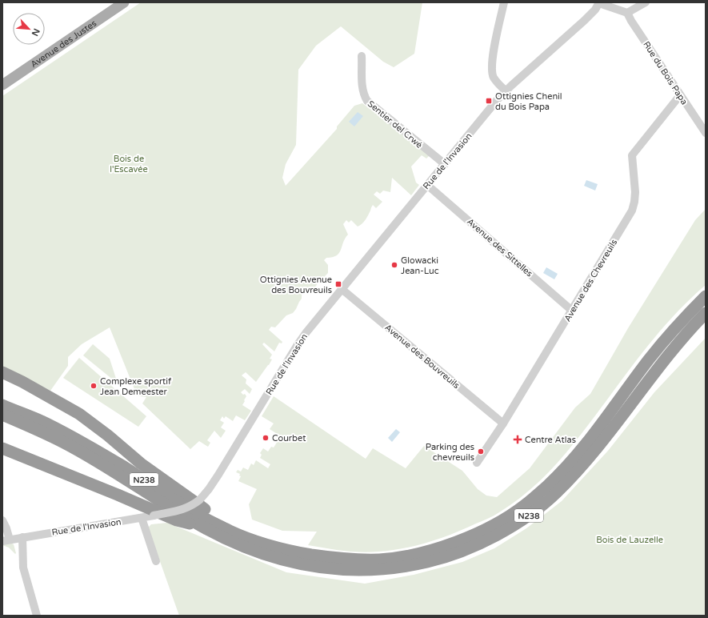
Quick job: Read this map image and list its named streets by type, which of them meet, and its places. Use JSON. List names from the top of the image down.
{
  "streets": {
    "highway": ["N238"],
    "main road": ["Avenue des Justes"],
    "street": [
      "Rue du Bois Papa",
      "Sentier del Crwé",
      "Rue de l'Invasion",
      "Avenue des Sittelles",
      "Avenue des Chevreuils",
      "Avenue des Bouvreuils"
    ]
  },
  "crossings": [
    ["Rue du Bois Papa", "Avenue des Chevreuils"],
    ["Sentier del Crwé", "Rue de l'Invasion"],
    ["Rue de l'Invasion", "Avenue des Sittelles"],
    ["Rue de l'Invasion", "Avenue des Bouvreuils"],
    ["Avenue des Sittelles", "Avenue des Chevreuils"],
    ["Avenue des Chevreuils", "Avenue des Bouvreuils"]
  ],
  "parks": ["Bois de l'Escavée", "Bois de Lauzelle"],
  "places": {
    "transit": ["Ottignies Chenil du Bois Papa", "Ottignies Avenue des Bouvreuils"],
    "other": [
      "Glowacki Jean-Luc",
      "Complexe sportif Jean Demeester",
      "Courbet",
      "Parking des chevreuils"
    ],
    "health": ["Centre Atlas"]
  },
  "north": "bottom right"
}
